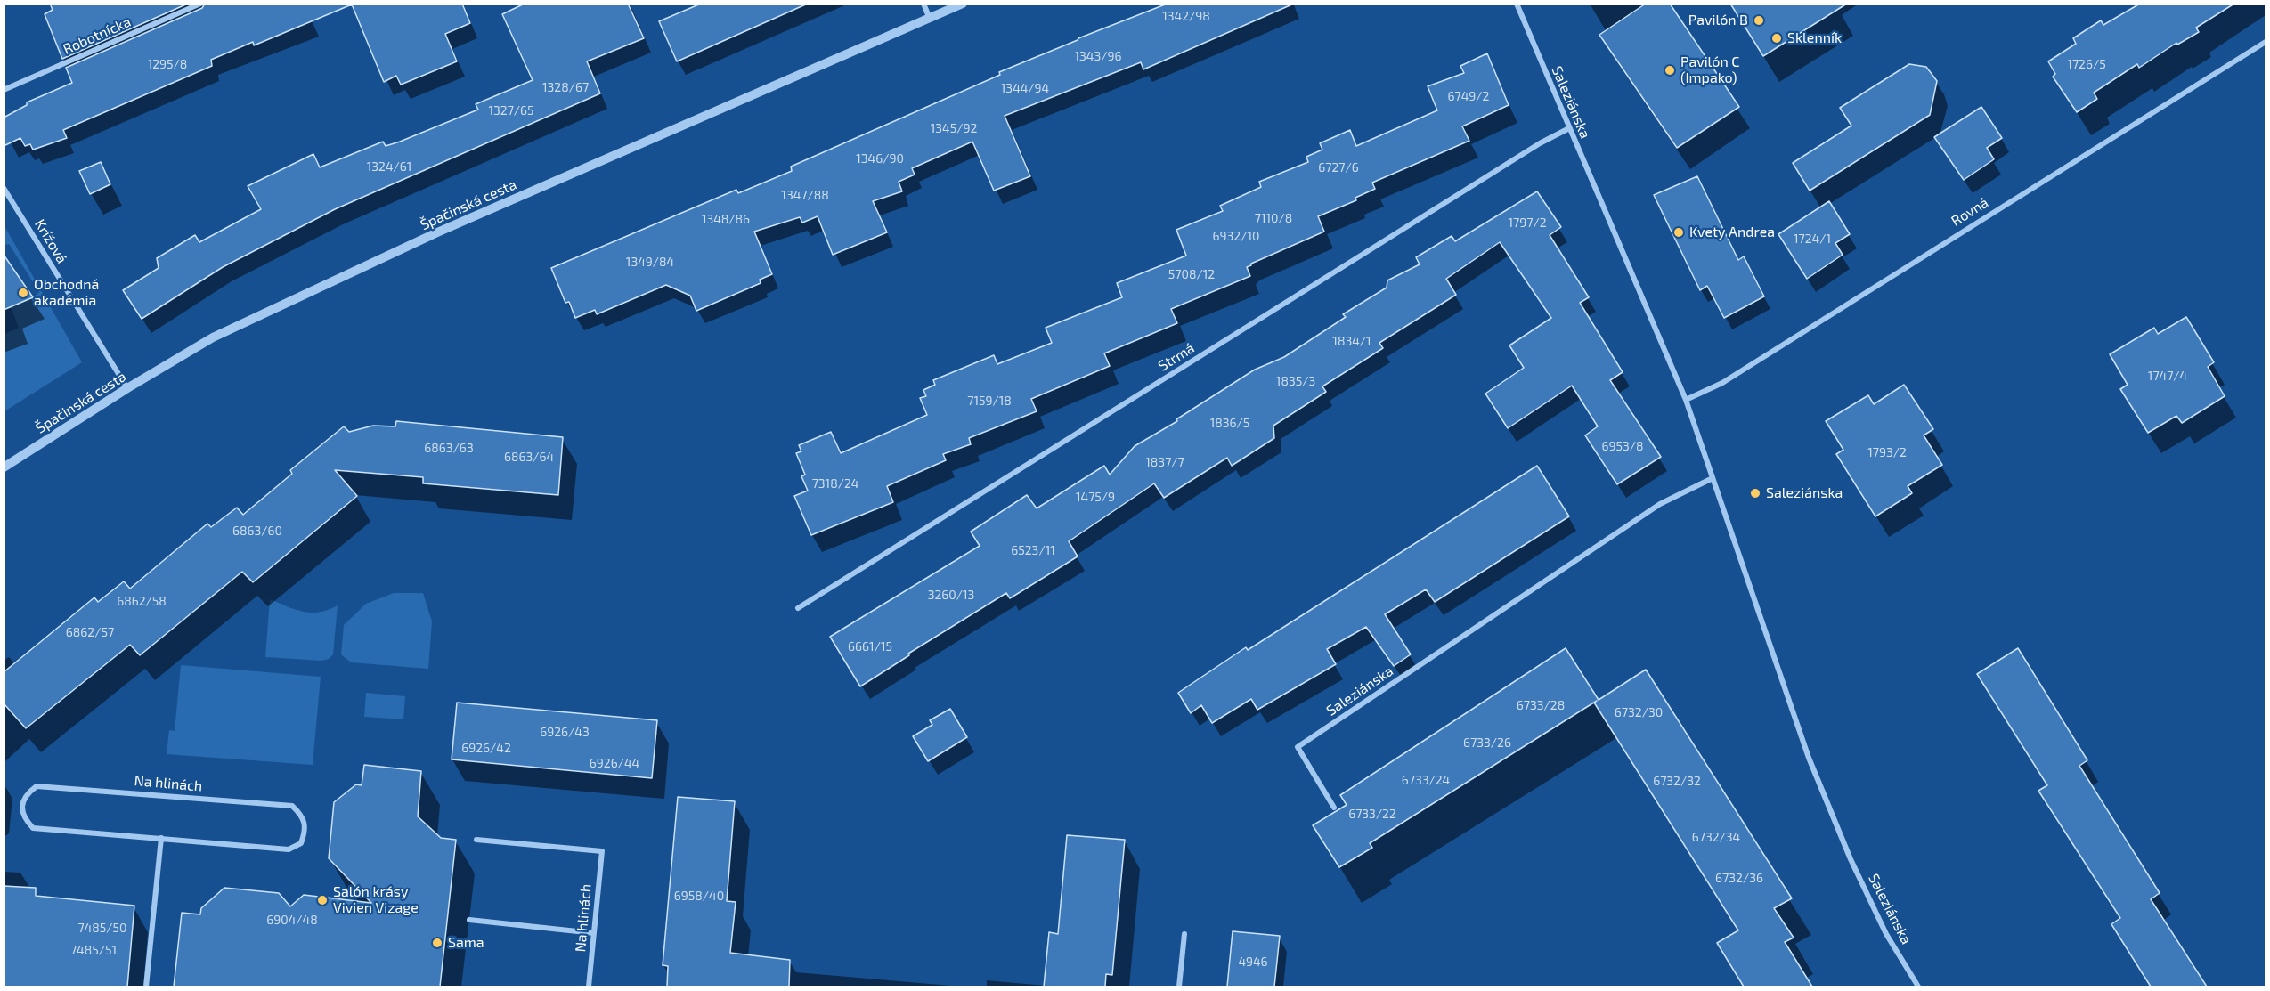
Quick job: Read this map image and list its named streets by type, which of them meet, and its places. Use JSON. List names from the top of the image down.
{
  "streets": {
    "street": [
      "Robotnícka",
      "Saleziánska",
      "Špačinská cesta",
      "Rovná",
      "Krížová",
      "Strmá",
      "Na hlinách"
    ]
  },
  "crossings": [
    ["Saleziánska", "Rovná"],
    ["Saleziánska", "Strmá"],
    ["Špačinská cesta", "Krížová"]
  ],
  "places": [
    "Pavilón B",
    "Sklenník",
    "Pavilón C (Impako)",
    "Kvety Andrea",
    "Obchodná akadémia",
    "Saleziánska",
    "Salón krásy Vivien Vizage",
    "Sama"
  ],
  "house_numbers": [
    "1342/98",
    "1343/96",
    "1295/8",
    "1726/5",
    "1328/67",
    "1344/94",
    "6749/2",
    "1327/65",
    "1345/92",
    "1346/90",
    "1324/61",
    "6727/6",
    "1347/88",
    "7110/8",
    "1348/86",
    "1797/2",
    "6932/10",
    "1724/1",
    "1349/84",
    "5708/12",
    "1834/1",
    "1747/4",
    "1835/3",
    "7159/18",
    "1836/5",
    "6953/8",
    "6863/63",
    "1793/2",
    "6863/64",
    "1837/7",
    "7318/24",
    "1475/9",
    "6863/60",
    "6523/11",
    "3260/13",
    "6862/58",
    "6862/57",
    "6661/15",
    "6733/28",
    "6732/30",
    "6926/43",
    "6733/26",
    "6926/42",
    "6926/44",
    "6733/24",
    "6732/32",
    "6733/22",
    "6732/34",
    "6732/36",
    "6958/40",
    "6904/48",
    "7485/50",
    "7485/51",
    "4946"
  ]
}
